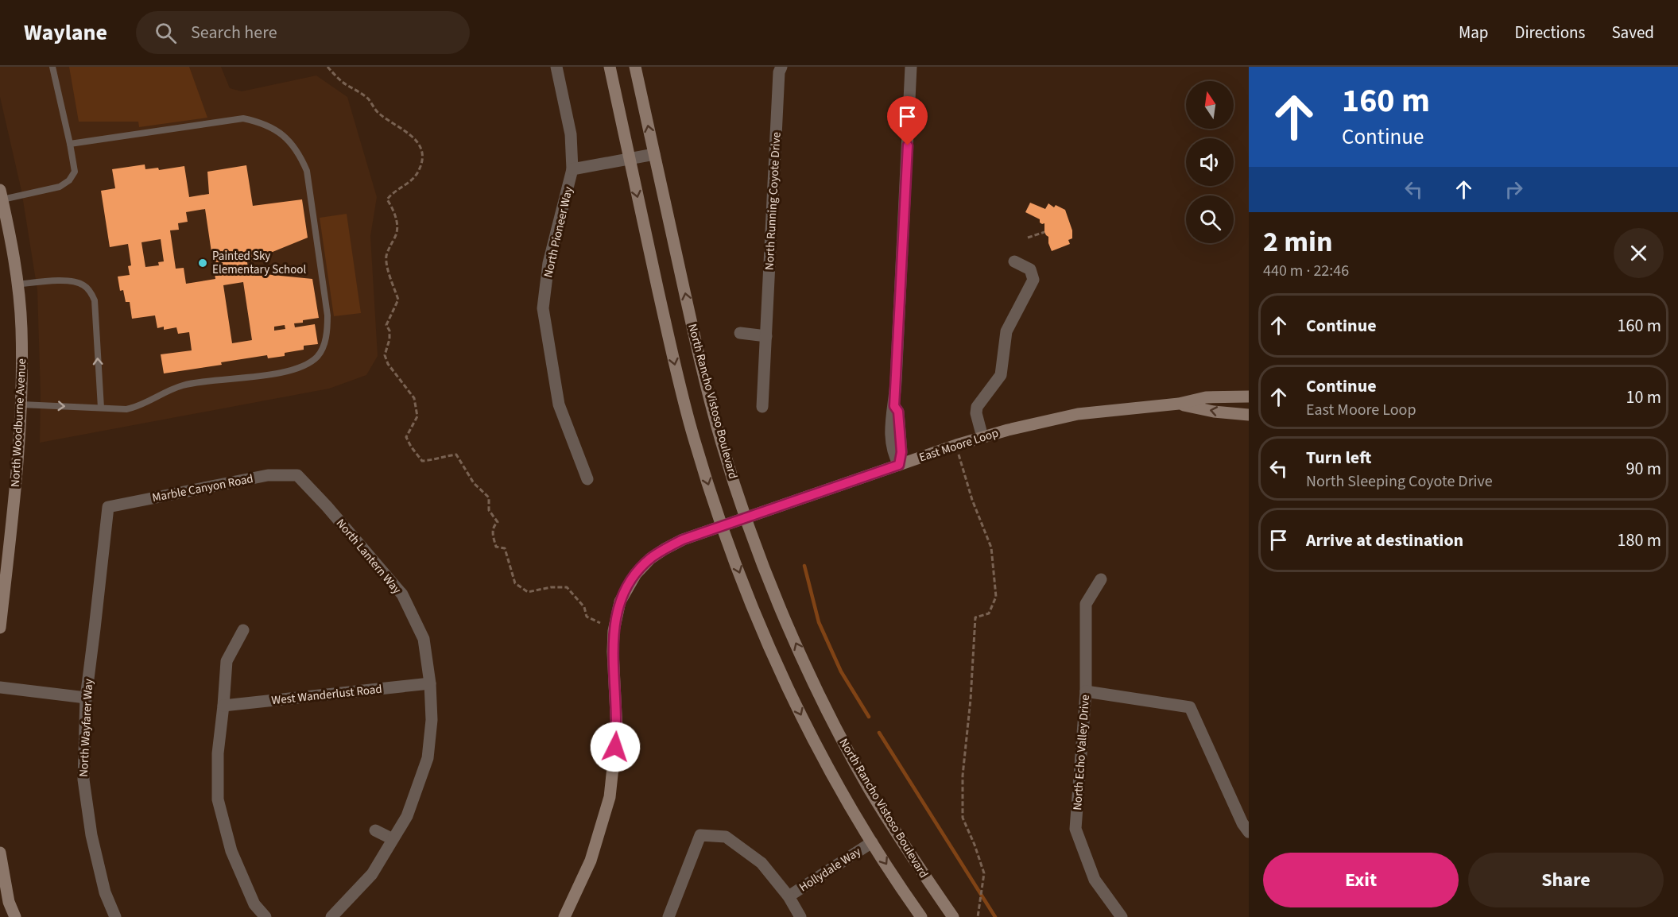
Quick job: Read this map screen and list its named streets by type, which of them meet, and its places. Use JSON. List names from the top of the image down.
{
  "streets": {
    "main road": ["North Rancho Vistoso Boulevard", "North Woodburne Avenue", "East Moore Loop"],
    "street": [
      "North Running Coyote Drive",
      "North Pioneer Way",
      "Marble Canyon Road",
      "North Lantern Way",
      "West Wanderlust Road",
      "North Wayfarer Way",
      "North Echo Valley Drive",
      "Hollydale Way"
    ]
  },
  "crossings": [
    ["North Rancho Vistoso Boulevard", "East Moore Loop"],
    ["Marble Canyon Road", "North Lantern Way"],
    ["Marble Canyon Road", "North Wayfarer Way"],
    ["North Lantern Way", "West Wanderlust Road"]
  ],
  "places": ["Painted Sky Elementary School"],
  "north": "top",
  "page": {
    "header": "Waylane",
    "search": "Search here",
    "nav": ["Map", "Directions", "Saved"],
    "turn": ["160 m", "Continue"],
    "heading": ["2 min", "440 m · 22:46"],
    "list": [
      {
        "name": "Continue",
        "value": "160 m"
      },
      {
        "name": "Continue",
        "note": "East Moore Loop",
        "value": "10 m"
      },
      {
        "name": "Turn left",
        "note": "North Sleeping Coyote Drive",
        "value": "90 m"
      },
      {
        "name": "Arrive at destination",
        "value": "180 m"
      }
    ],
    "buttons": ["Exit", "Share"]
  }
}
